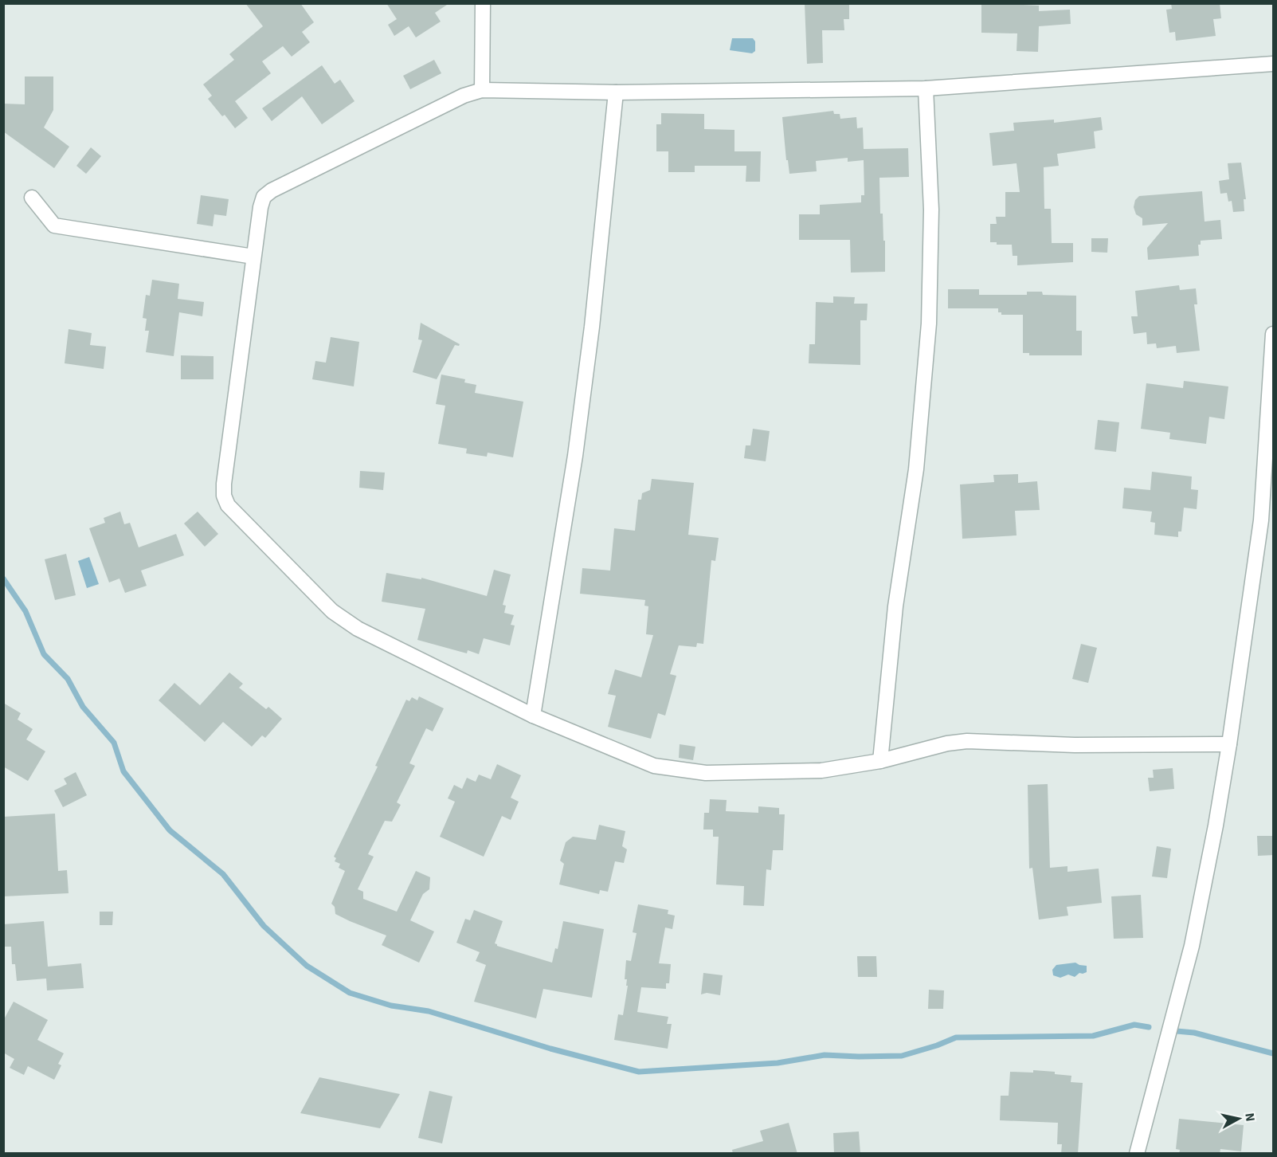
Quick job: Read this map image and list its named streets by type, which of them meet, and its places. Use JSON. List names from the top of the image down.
{
  "north": "right"
}
